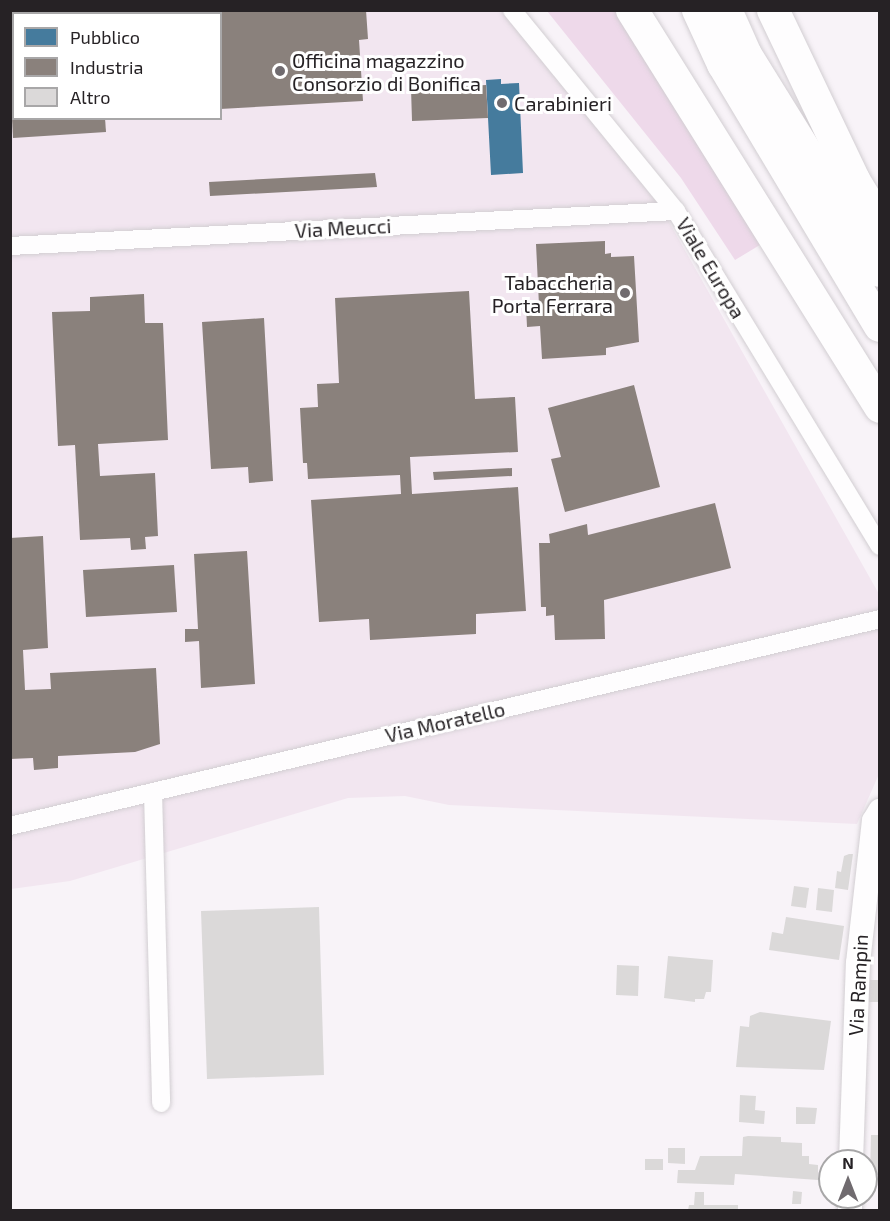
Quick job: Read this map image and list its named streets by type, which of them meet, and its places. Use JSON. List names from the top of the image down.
{
  "streets": {
    "street": [
      "Via Meucci",
      "Viale Europa",
      "Via Moratello",
      "Via Rampin"
    ]
  },
  "crossings": [
    ["Via Meucci", "Viale Europa"]
  ],
  "places": ["Officina magazzino Consorzio di Bonifica", "Carabinieri", "Tabaccheria Porta Ferrara"],
  "legend": ["Pubblico", "Industria", "Altro"],
  "north": "top"
}
